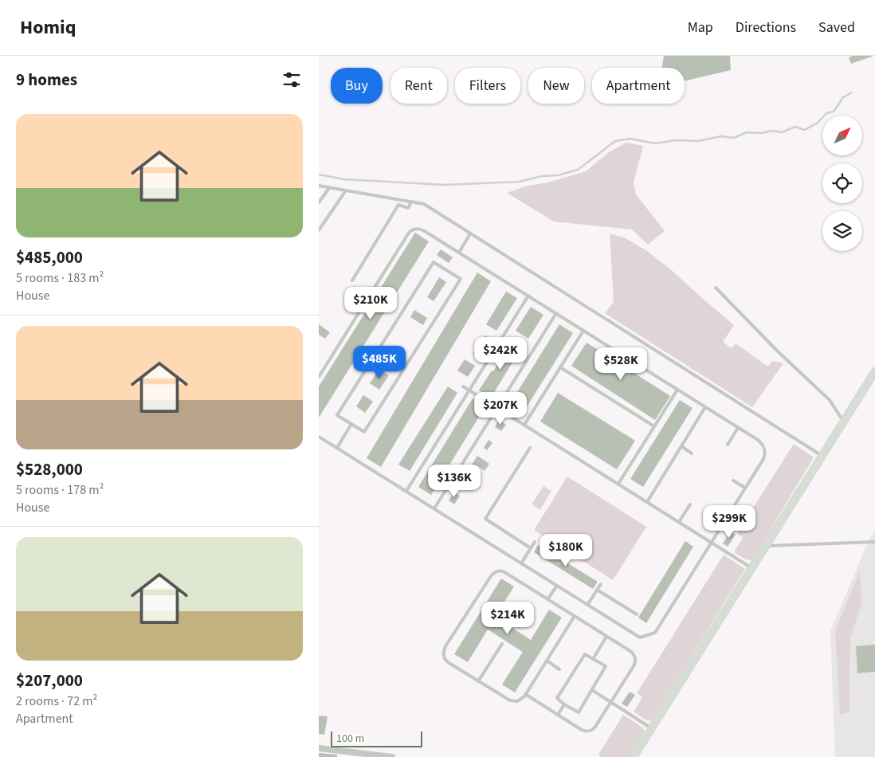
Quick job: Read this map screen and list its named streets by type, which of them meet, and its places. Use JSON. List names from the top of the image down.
{
  "scale_bar": "100 m",
  "north": "top right",
  "page": {
    "header": "Homiq",
    "nav": ["Map", "Directions", "Saved"],
    "heading": "9 homes",
    "chip": [
      "Buy",
      "Rent",
      "Filters",
      "New",
      "Apartment"
    ],
    "list": [
      {
        "name": "$485,000",
        "note": "5 rooms · 183 m² · House"
      },
      {
        "name": "$528,000",
        "note": "5 rooms · 178 m² · House"
      },
      {
        "name": "$207,000",
        "note": "2 rooms · 72 m² · Apartment"
      }
    ],
    "price": [
      "$210K",
      "$242K",
      "$485K",
      "$528K",
      "$207K",
      "$136K",
      "$299K",
      "$180K",
      "$214K"
    ],
    "scale": "100 m"
  }
}
